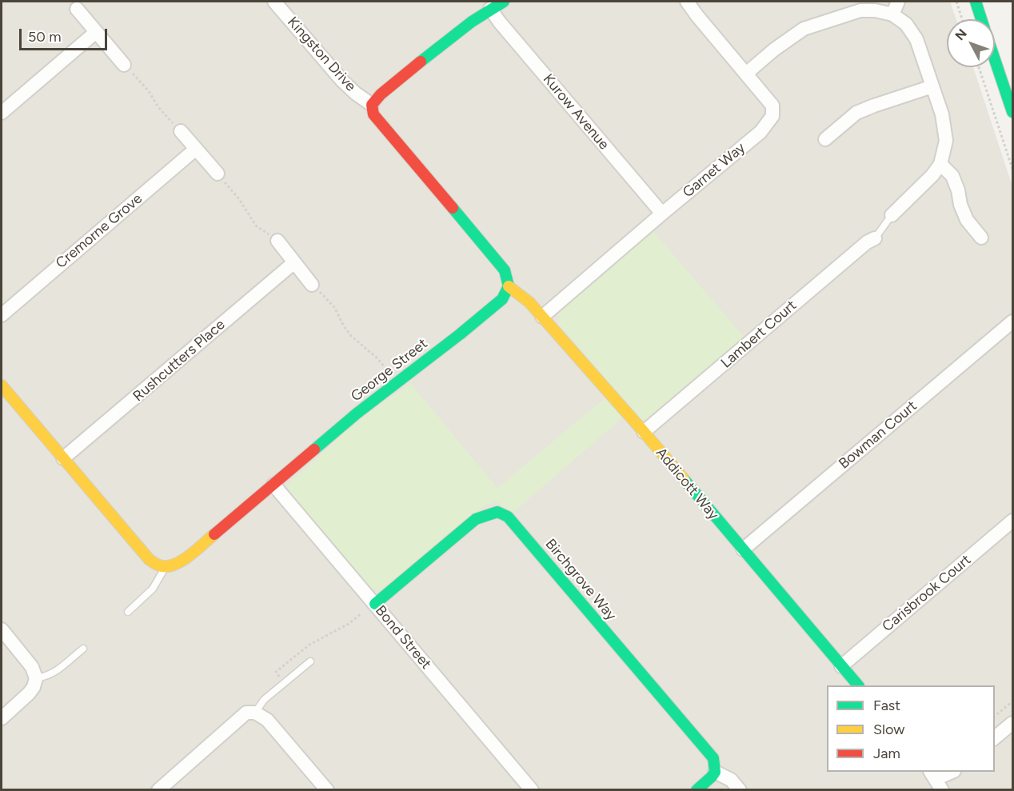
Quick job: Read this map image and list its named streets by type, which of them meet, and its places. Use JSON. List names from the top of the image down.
{
  "streets": {
    "street": [
      "Kingston Drive",
      "Kurow Avenue",
      "Garnet Way",
      "Cremorne Grove",
      "Lambert Court",
      "Rushcutters Place",
      "George Street",
      "Bowman Court",
      "Addicott Way",
      "Birchgrove Way",
      "Carisbrook Court",
      "Bond Street"
    ]
  },
  "crossings": [
    ["Kurow Avenue", "Garnet Way"],
    ["Garnet Way", "Addicott Way"],
    ["Lambert Court", "Addicott Way"],
    ["George Street", "Addicott Way"],
    ["George Street", "Bond Street"],
    ["Bowman Court", "Addicott Way"],
    ["Addicott Way", "Carisbrook Court"],
    ["Birchgrove Way", "Bond Street"]
  ],
  "legend": ["Fast", "Slow", "Jam"],
  "scale_bar": "50 m",
  "north": "top left"
}
